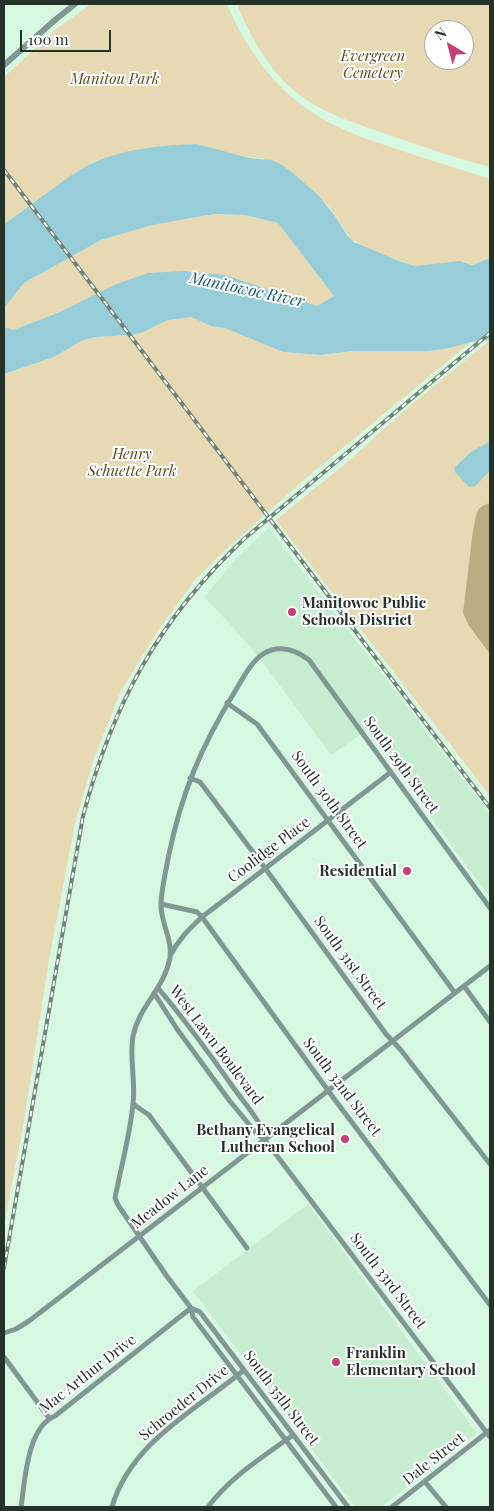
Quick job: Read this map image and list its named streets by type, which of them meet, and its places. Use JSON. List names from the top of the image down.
{
  "streets": {
    "street": [
      "South 29th Street",
      "South 30th Street",
      "Coolidge Place",
      "South 31st Street",
      "West Lawn Boulevard",
      "South 32nd Street",
      "Meadow Lane",
      "South 33rd Street",
      "Mac Arthur Drive",
      "South 35th Street",
      "Schroeder Drive",
      "Dale Street"
    ]
  },
  "crossings": [
    ["South 29th Street", "South 30th Street"],
    ["South 29th Street", "Coolidge Place"],
    ["South 30th Street", "Coolidge Place"],
    ["South 30th Street", "Meadow Lane"],
    ["Coolidge Place", "South 31st Street"],
    ["Coolidge Place", "South 32nd Street"],
    ["South 31st Street", "Meadow Lane"],
    ["West Lawn Boulevard", "Meadow Lane"],
    ["West Lawn Boulevard", "South 33rd Street"],
    ["South 32nd Street", "Meadow Lane"],
    ["Meadow Lane", "South 33rd Street"],
    ["Meadow Lane", "South 35th Street"],
    ["South 33rd Street", "Dale Street"],
    ["Mac Arthur Drive", "South 35th Street"],
    ["South 35th Street", "Schroeder Drive"]
  ],
  "water": ["Manitowoc River"],
  "parks": ["Evergreen Cemetery", "Manitou Park", "Henry Schuette Park"],
  "places": [
    "Manitowoc Public Schools District",
    "Residential",
    "Bethany Evangelical Lutheran School",
    "Franklin Elementary School"
  ],
  "scale_bar": "100 m",
  "north": "top left"
}
